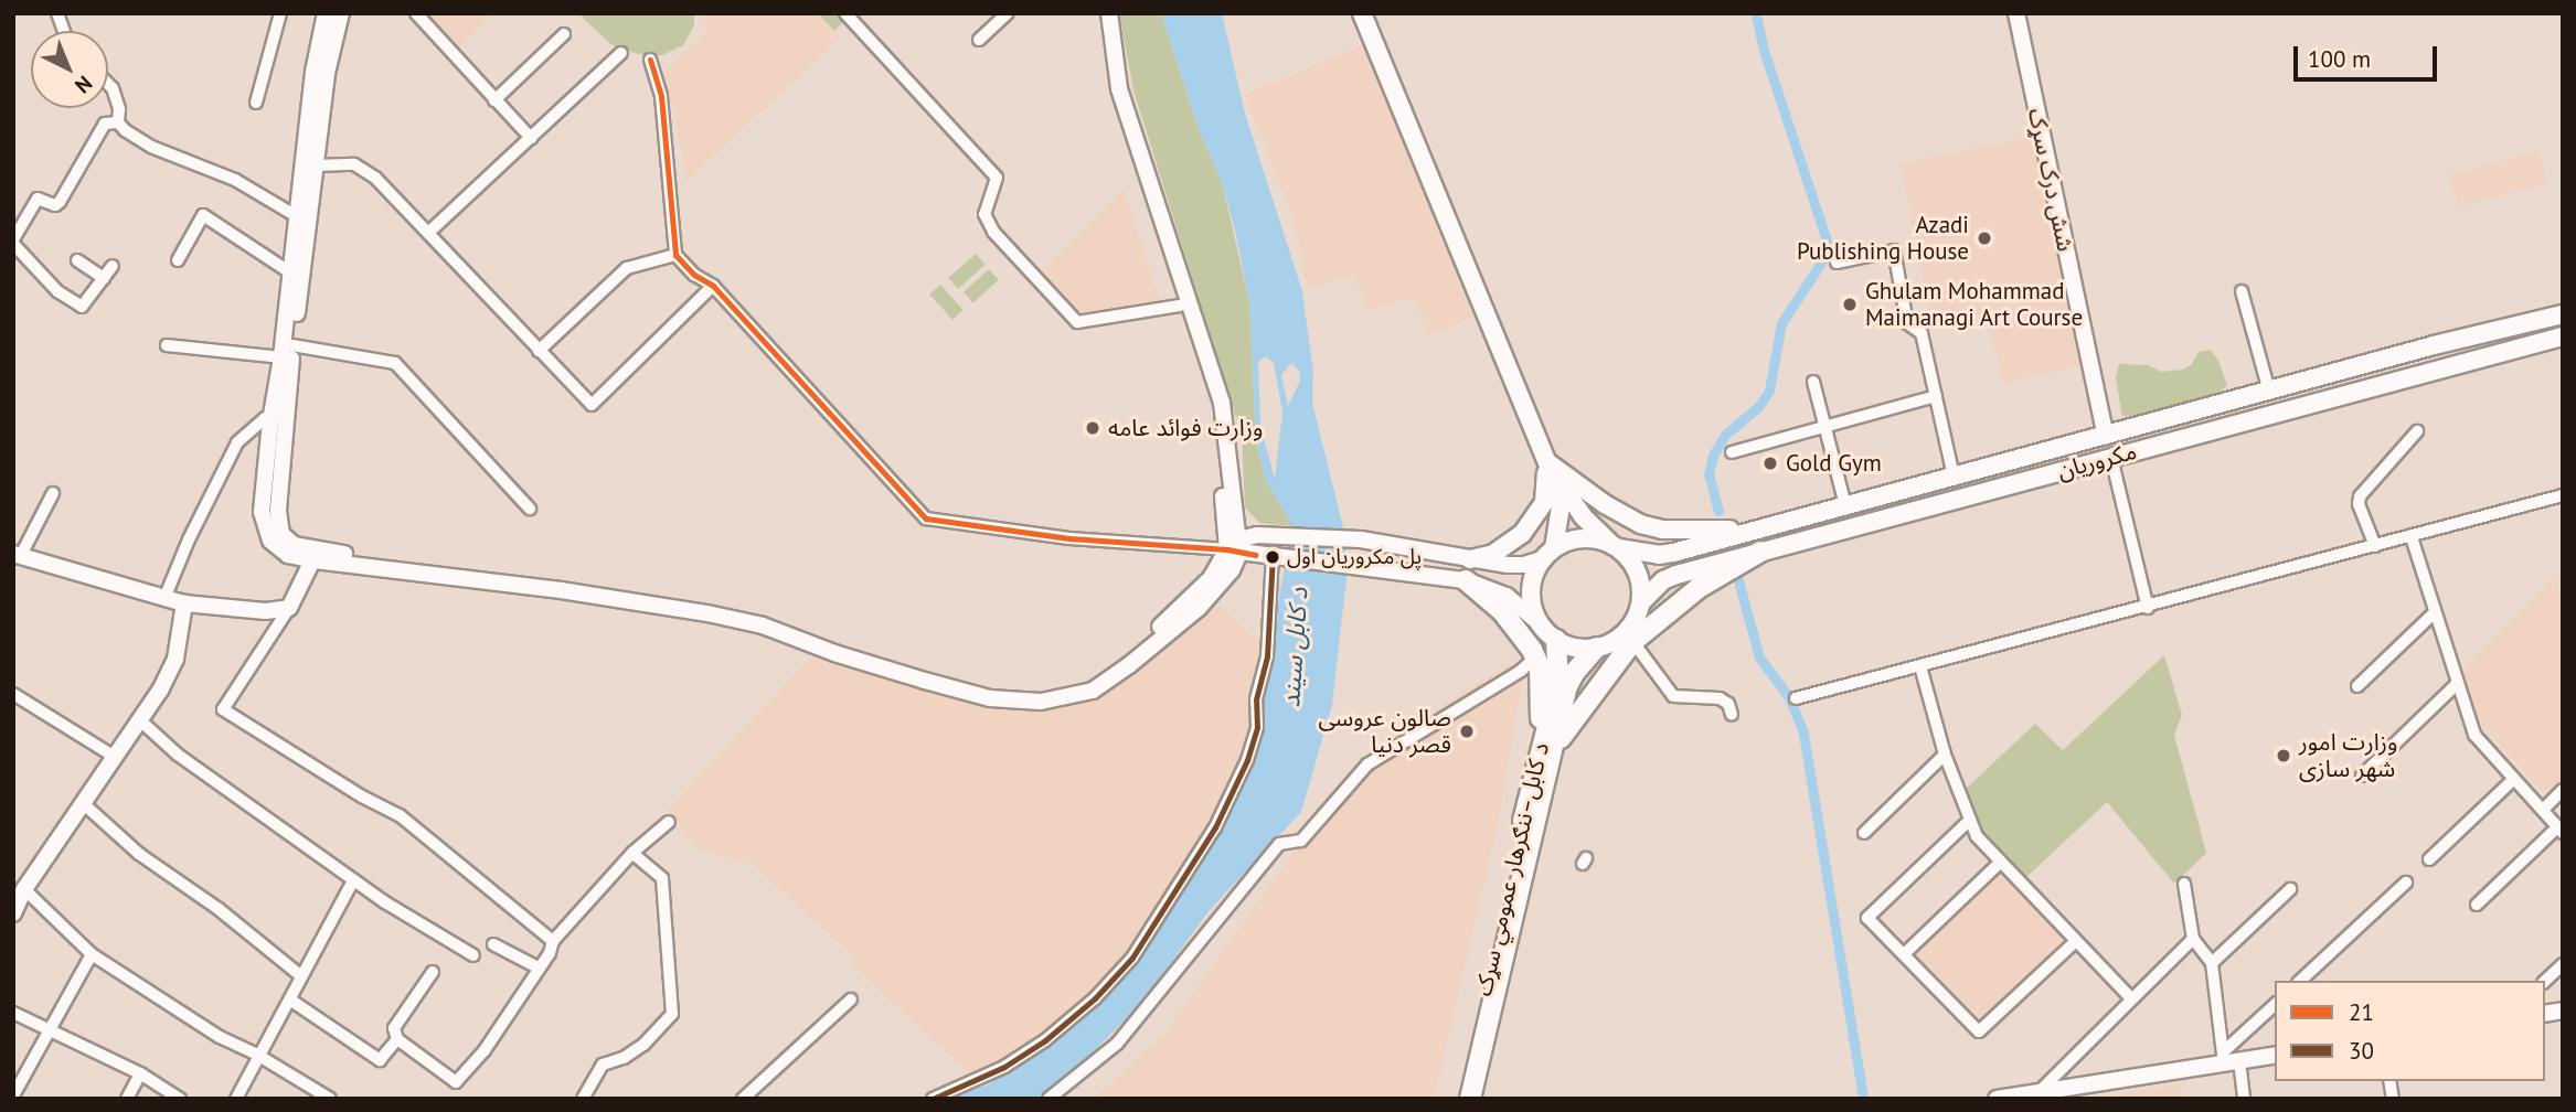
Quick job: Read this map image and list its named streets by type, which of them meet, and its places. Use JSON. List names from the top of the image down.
{
  "streets": {
    "highway": ["د کابل–ننګرهار عمومي سړک"],
    "main road": ["شش درک سړک", "مکروریان"]
  },
  "crossings": [
    ["مکروریان", "د کابل–ننګرهار عمومي سړک"]
  ],
  "water": ["د کابل سيند"],
  "places": [
    "Azadi Publishing House",
    "Ghulam Mohammad Maimanagi Art Course",
    "وزارت فوائد عامه",
    "Gold Gym",
    "پل مکروریان اول",
    "صالون عروسی قصر دنیا",
    "وزارت امور شهر سازی"
  ],
  "lines": ["transit line 21", "transit line 30"],
  "legend": ["21", "30"],
  "scale_bar": "100 m",
  "north": "bottom right"
}
